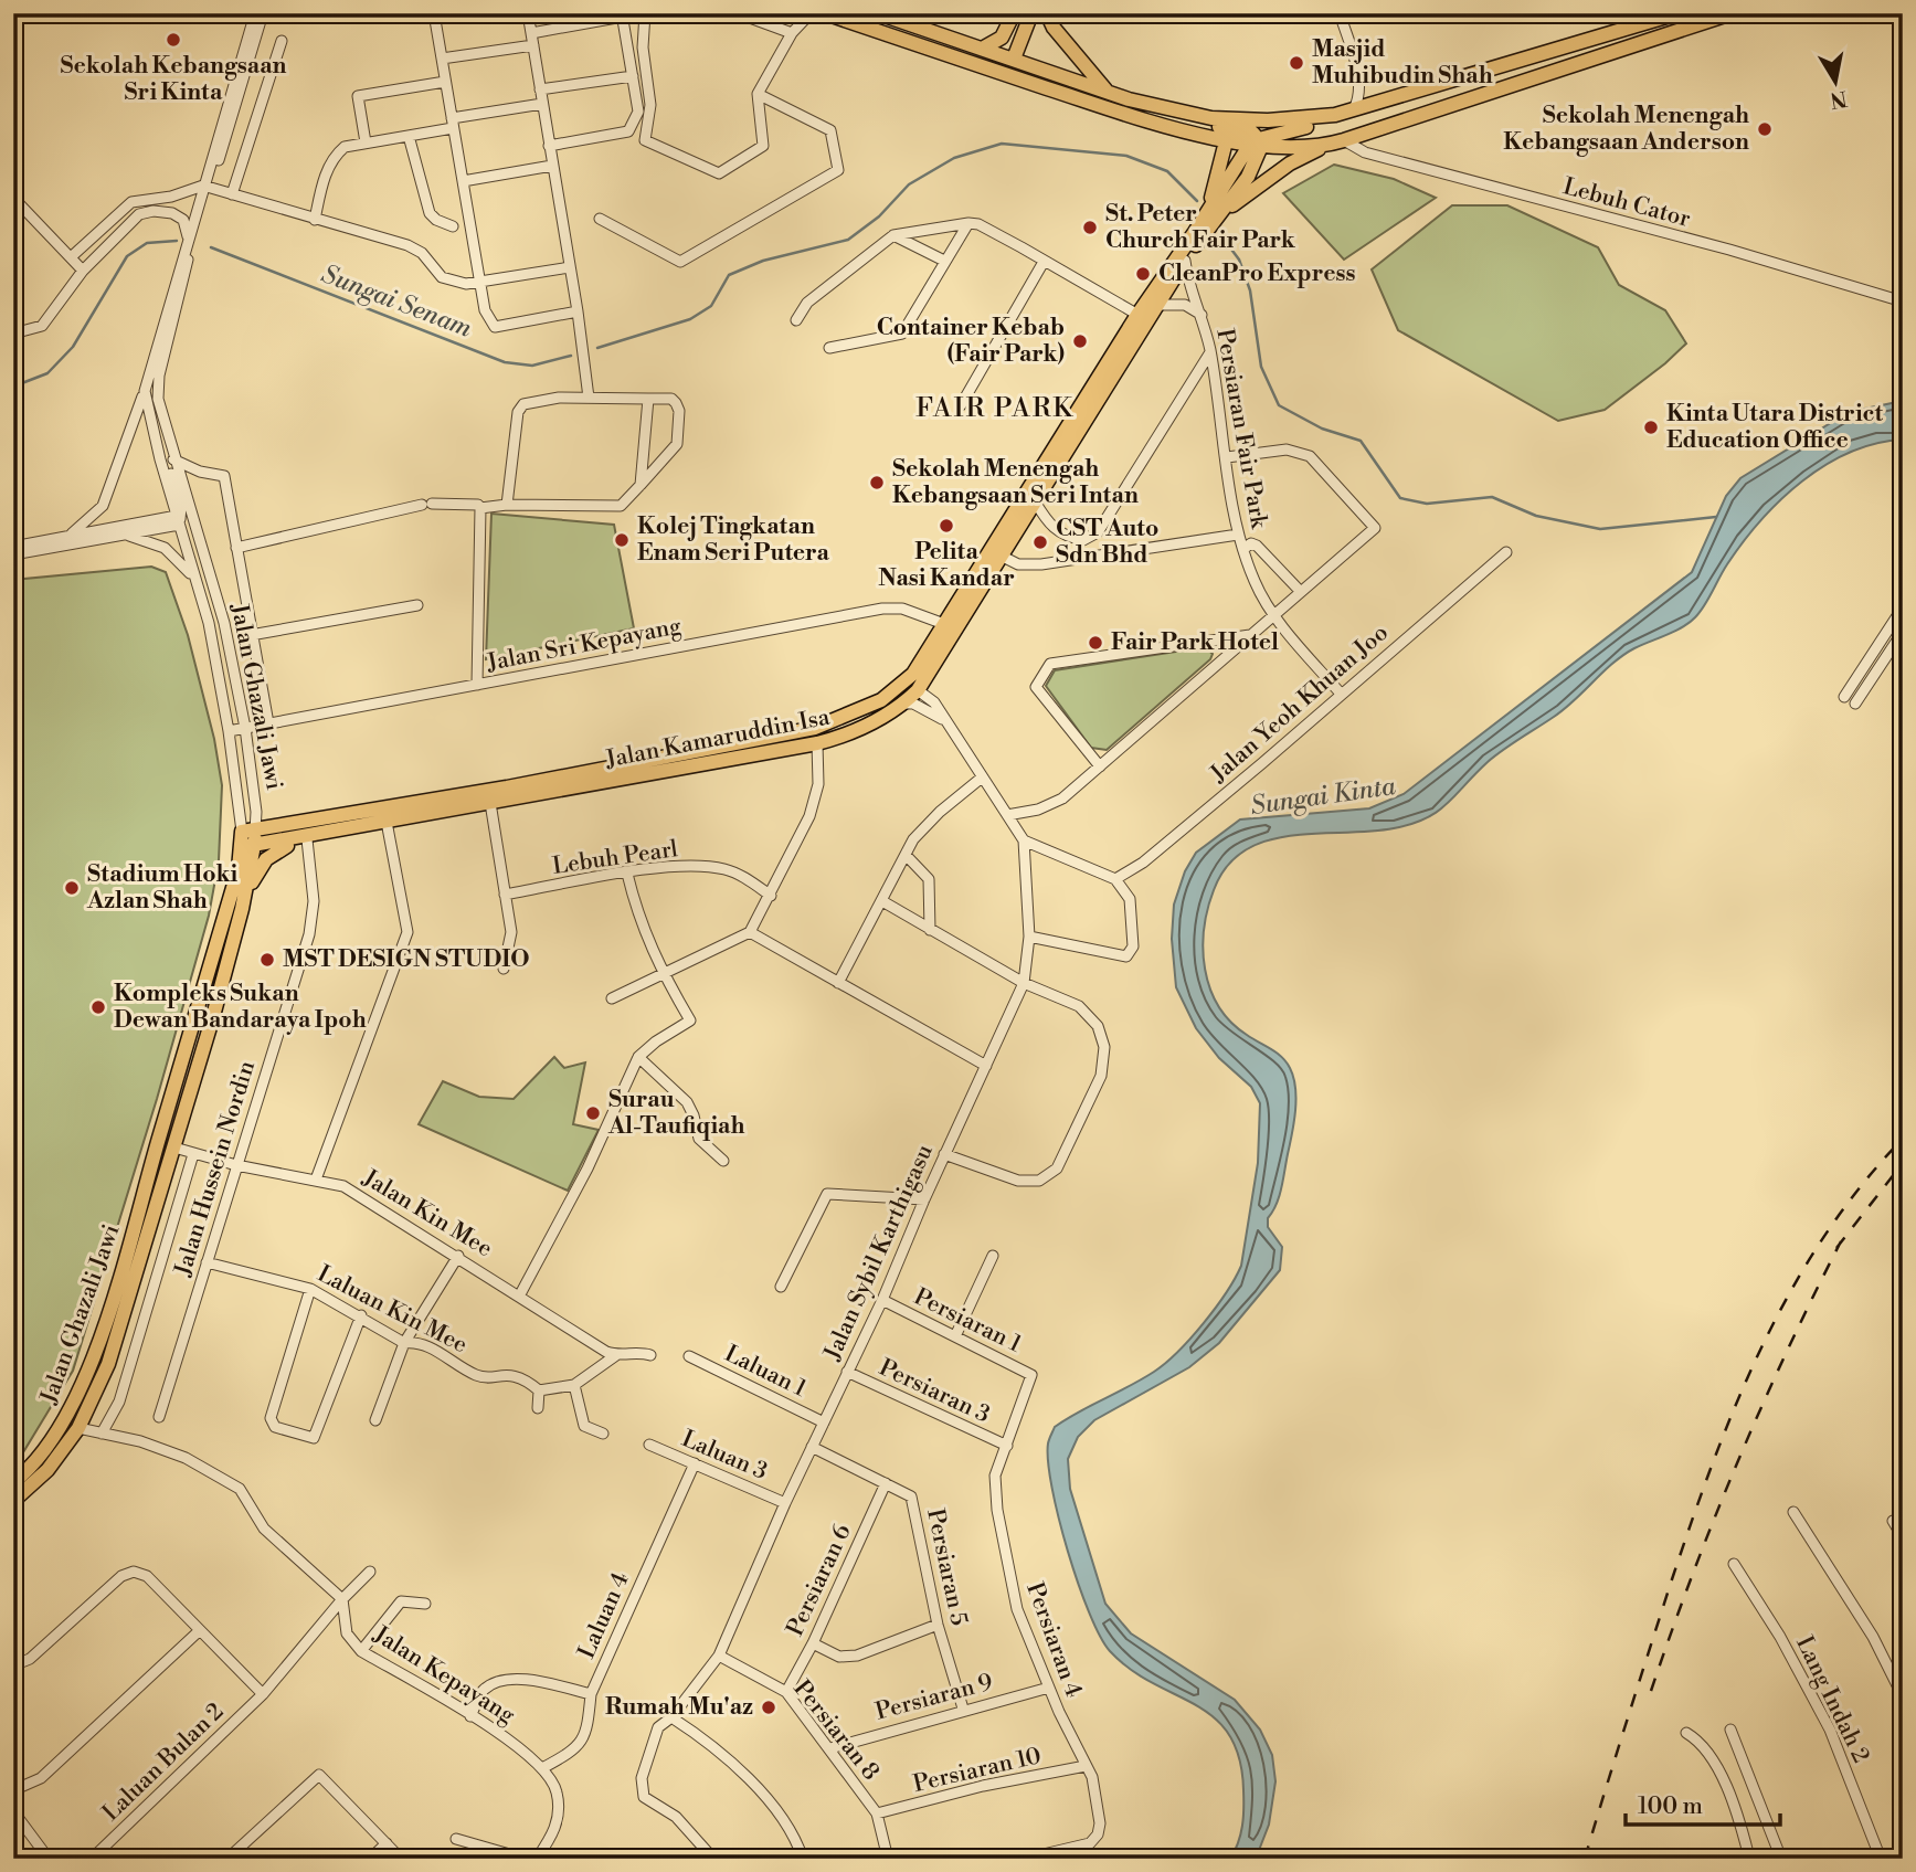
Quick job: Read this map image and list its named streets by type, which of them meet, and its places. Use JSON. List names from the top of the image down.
{
  "streets": {
    "main road": ["Jalan Ghazali Jawi", "Jalan Kamaruddin Isa"],
    "street": [
      "Lebuh Cator",
      "Persiaran Fair Park",
      "Jalan Sri Kepayang",
      "Jalan Yeoh Khuan Joo",
      "Lebuh Pearl",
      "Jalan Hussein Nordin",
      "Jalan Kin Mee",
      "Jalan Sybil Karthigasu",
      "Laluan Kin Mee",
      "Persiaran 1",
      "Laluan 1",
      "Persiaran 3",
      "Laluan 3",
      "Persiaran 5",
      "Persiaran 6",
      "Laluan 4",
      "Persiaran 4",
      "Jalan Kepayang",
      "Persiaran 9",
      "Lang Indah 2",
      "Persiaran 8",
      "Laluan Bulan 2",
      "Persiaran 10"
    ]
  },
  "crossings": [
    ["Persiaran Fair Park", "Jalan Yeoh Khuan Joo"],
    ["Persiaran Fair Park", "Jalan Kamaruddin Isa"],
    ["Jalan Sri Kepayang", "Jalan Ghazali Jawi"],
    ["Jalan Sri Kepayang", "Jalan Kamaruddin Isa"],
    ["Jalan Ghazali Jawi", "Jalan Kamaruddin Isa"],
    ["Jalan Ghazali Jawi", "Jalan Kin Mee"],
    ["Jalan Kamaruddin Isa", "Jalan Sybil Karthigasu"],
    ["Jalan Hussein Nordin", "Jalan Kin Mee"],
    ["Jalan Hussein Nordin", "Laluan Kin Mee"],
    ["Jalan Sybil Karthigasu", "Persiaran 1"],
    ["Jalan Sybil Karthigasu", "Laluan 1"],
    ["Jalan Sybil Karthigasu", "Persiaran 3"],
    ["Jalan Sybil Karthigasu", "Laluan 3"],
    ["Jalan Sybil Karthigasu", "Persiaran 5"],
    ["Jalan Sybil Karthigasu", "Persiaran 8"],
    ["Persiaran 1", "Persiaran 4"],
    ["Persiaran 3", "Persiaran 4"],
    ["Laluan 3", "Laluan 4"],
    ["Persiaran 5", "Persiaran 6"],
    ["Persiaran 5", "Persiaran 9"],
    ["Persiaran 6", "Persiaran 8"],
    ["Laluan 4", "Jalan Kepayang"],
    ["Persiaran 4", "Persiaran 9"],
    ["Persiaran 4", "Persiaran 10"],
    ["Jalan Kepayang", "Laluan Bulan 2"],
    ["Persiaran 9", "Persiaran 8"],
    ["Persiaran 8", "Persiaran 10"]
  ],
  "districts": ["FAIR PARK"],
  "water": ["Sungai Senam", "Sungai Kinta"],
  "places": [
    "Sekolah Kebangsaan Sri Kinta",
    "Masjid Muhibudin Shah",
    "Sekolah Menengah Kebangsaan Anderson",
    "St. Peter Church Fair Park",
    "CleanPro Express",
    "Container Kebab (Fair Park)",
    "Kinta Utara District Education Office",
    "Sekolah Menengah Kebangsaan Seri Intan",
    "Pelita Nasi Kandar",
    "Kolej Tingkatan Enam Seri Putera",
    "CST Auto Sdn Bhd",
    "Fair Park Hotel",
    "Stadium Hoki Azlan Shah",
    "MST DESIGN STUDIO",
    "Kompleks Sukan Dewan Bandaraya Ipoh",
    "Surau Al-Taufiqiah",
    "Rumah Mu'az"
  ],
  "scale_bar": "100 m",
  "north": "bottom"
}
